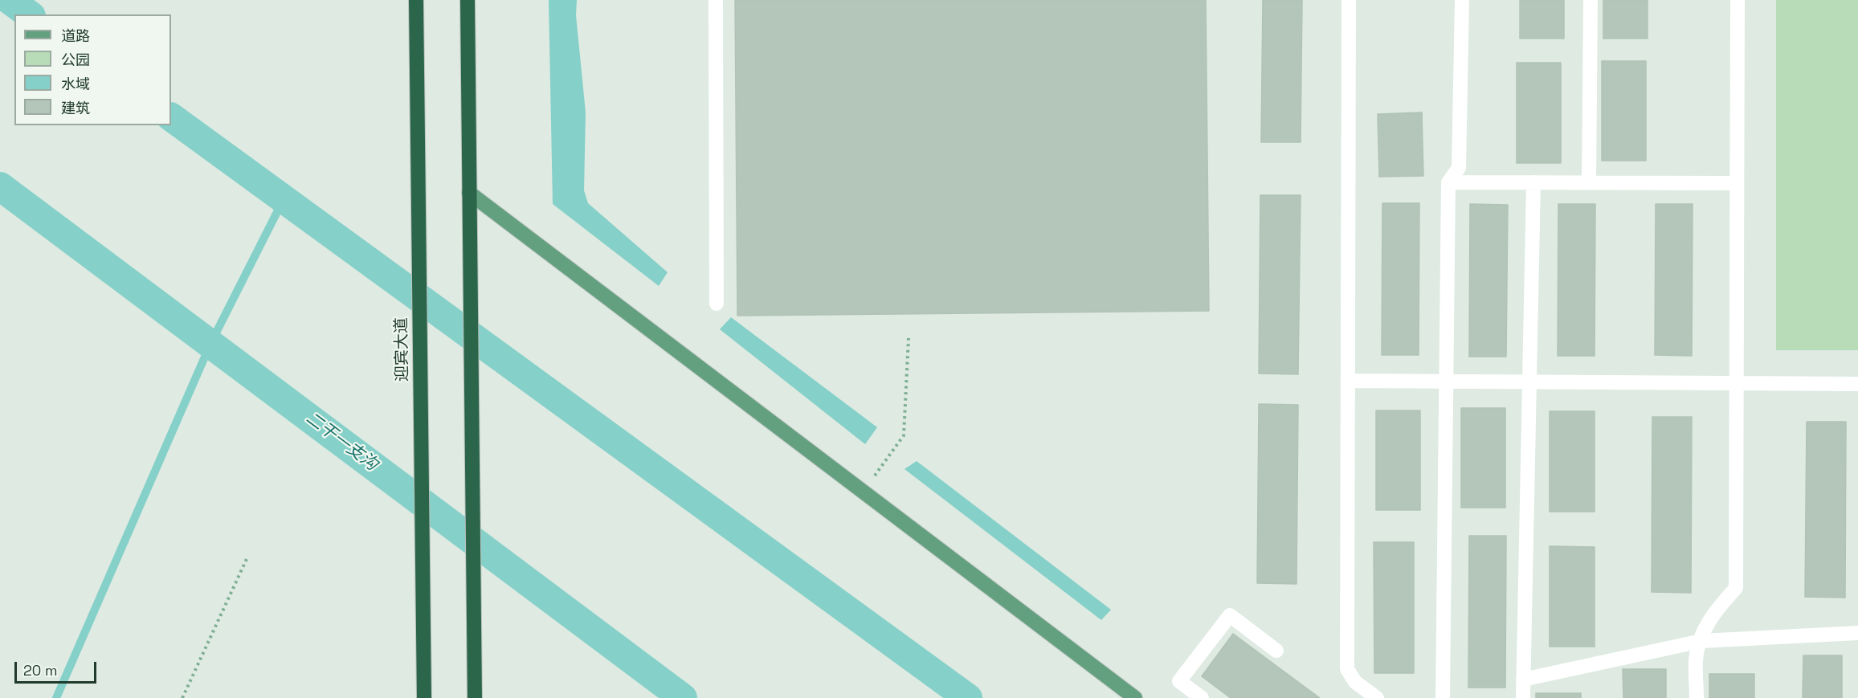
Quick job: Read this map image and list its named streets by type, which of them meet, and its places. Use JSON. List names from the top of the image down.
{
  "streets": {
    "highway": ["迎宾大道"]
  },
  "water": ["二干一支沟"],
  "legend": [
    "道路",
    "公园",
    "水域",
    "建筑"
  ],
  "scale_bar": "20 m"
}
